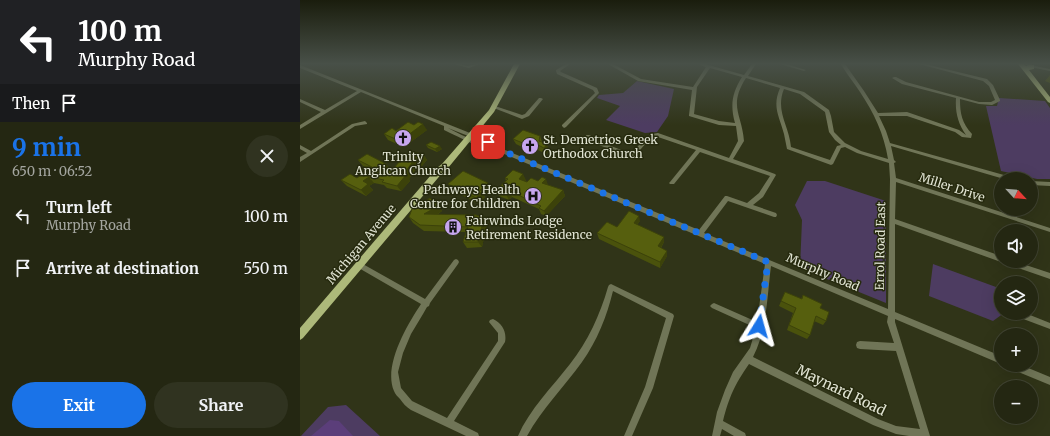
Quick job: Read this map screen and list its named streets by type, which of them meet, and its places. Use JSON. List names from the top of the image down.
{
  "streets": {
    "main road": ["Michigan Avenue"],
    "street": [
      "Miller Drive",
      "Errol Road East",
      "Murphy Road",
      "Maynard Road"
    ]
  },
  "crossings": [
    ["Miller Drive", "Errol Road East"],
    ["Michigan Avenue", "Murphy Road"],
    ["Errol Road East", "Murphy Road"],
    ["Errol Road East", "Maynard Road"]
  ],
  "places": {
    "church": ["Trinity Anglican Church", "St. Demetrios Greek Orthodox Church"],
    "hospital": ["Pathways Health Centre for Children"],
    "building": ["Fairwinds Lodge Retirement Residence"]
  },
  "north": "bottom right",
  "page": {
    "turn": ["100 m", "Murphy Road"],
    "then": "Then",
    "heading": ["9 min", "650 m · 06:52"],
    "map_buttons": ["+", "−"],
    "list": [
      {
        "name": "Turn left",
        "note": "Murphy Road",
        "value": "100 m"
      },
      {
        "name": "Arrive at destination",
        "value": "550 m"
      }
    ],
    "buttons": ["Exit", "Share"]
  }
}
